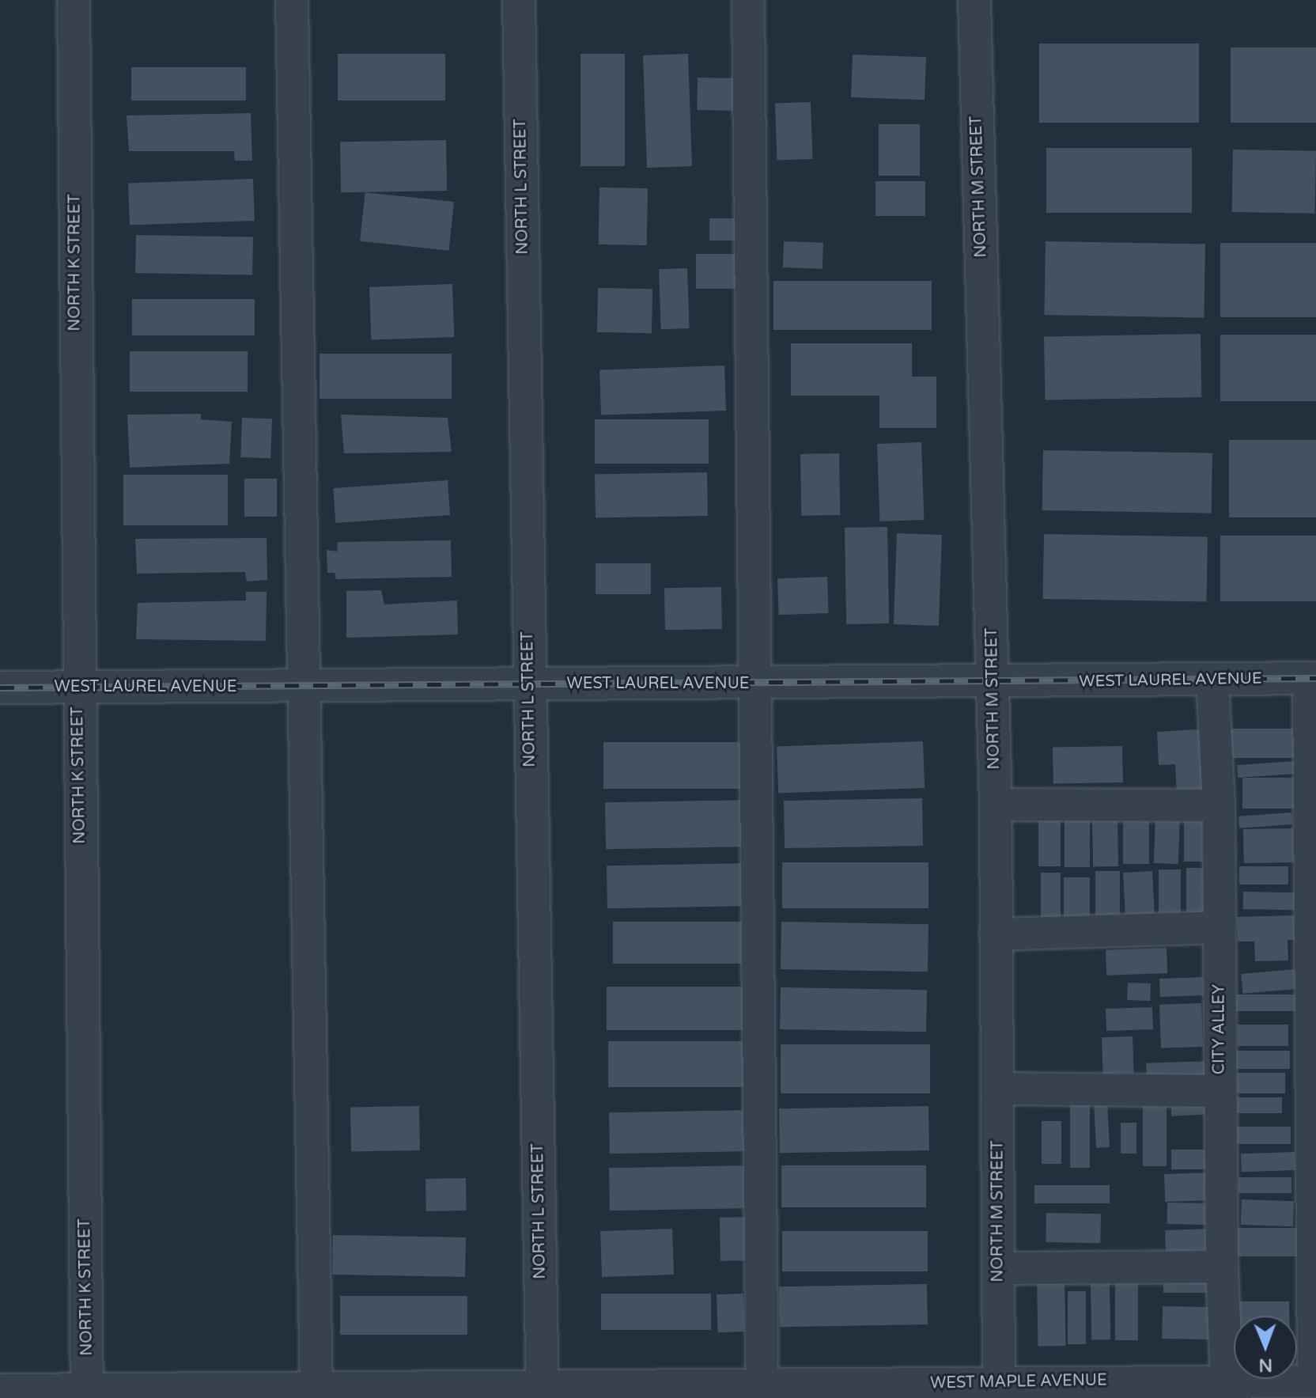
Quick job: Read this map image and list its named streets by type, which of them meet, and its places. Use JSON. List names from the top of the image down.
{
  "streets": {
    "street": [
      "NORTH L STREET",
      "NORTH M STREET",
      "NORTH K STREET",
      "WEST LAUREL AVENUE",
      "CITY ALLEY",
      "WEST MAPLE AVENUE"
    ]
  },
  "crossings": [
    ["NORTH L STREET", "WEST LAUREL AVENUE"],
    ["NORTH L STREET", "WEST MAPLE AVENUE"],
    ["NORTH M STREET", "WEST LAUREL AVENUE"],
    ["NORTH M STREET", "WEST MAPLE AVENUE"],
    ["NORTH K STREET", "WEST LAUREL AVENUE"],
    ["NORTH K STREET", "WEST MAPLE AVENUE"],
    ["WEST LAUREL AVENUE", "CITY ALLEY"],
    ["CITY ALLEY", "WEST MAPLE AVENUE"]
  ],
  "north": "bottom"
}
